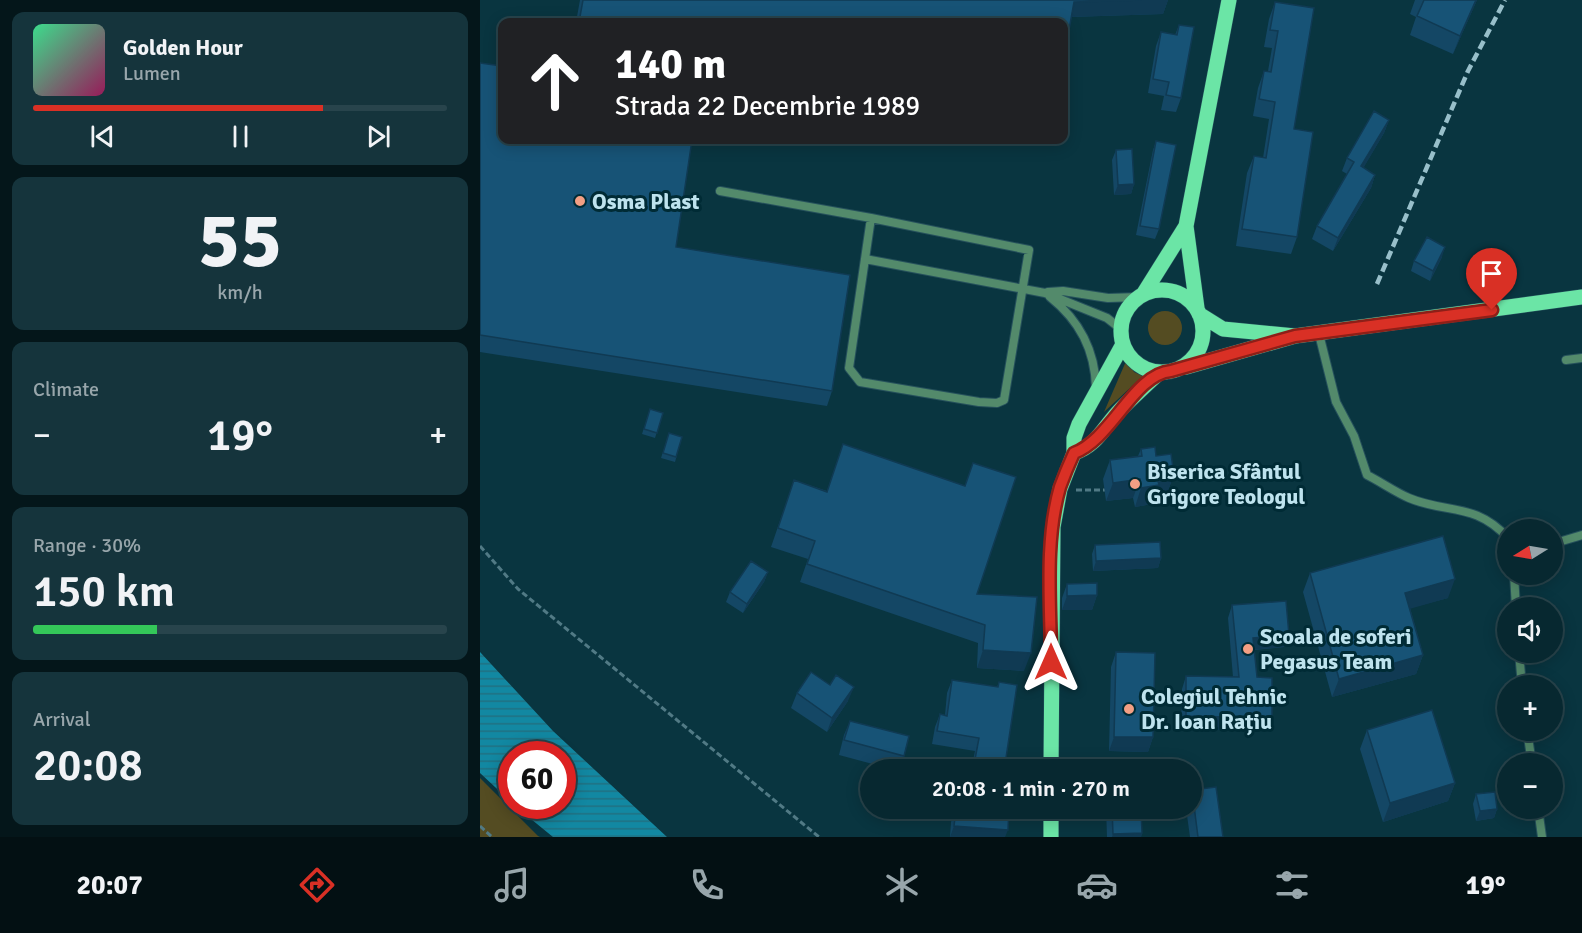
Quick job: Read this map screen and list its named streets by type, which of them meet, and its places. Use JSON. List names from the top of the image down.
{
  "places": [
    "Osma Plast",
    "Biserica Sfântul Grigore Teologul",
    "Scoala de soferi Pegasus Team",
    "Colegiul Tehnic Dr. Ioan Rațiu"
  ],
  "north": "left",
  "page": {
    "turn": ["140 m", "Strada 22 Decembrie 1989"],
    "song": ["Golden Hour", "Lumen"],
    "tile": [
      ["55", "km/h"],
      "Climate",
      ["Range · 30%", "150 km"],
      ["Arrival", "20:08"]
    ],
    "heat": ["−", "19°", "+"],
    "map_buttons": ["+", "−"],
    "limit": "60",
    "trip": "20:08 · 1 min · 270 m",
    "tabs": ["20:07", "19°"]
  }
}
